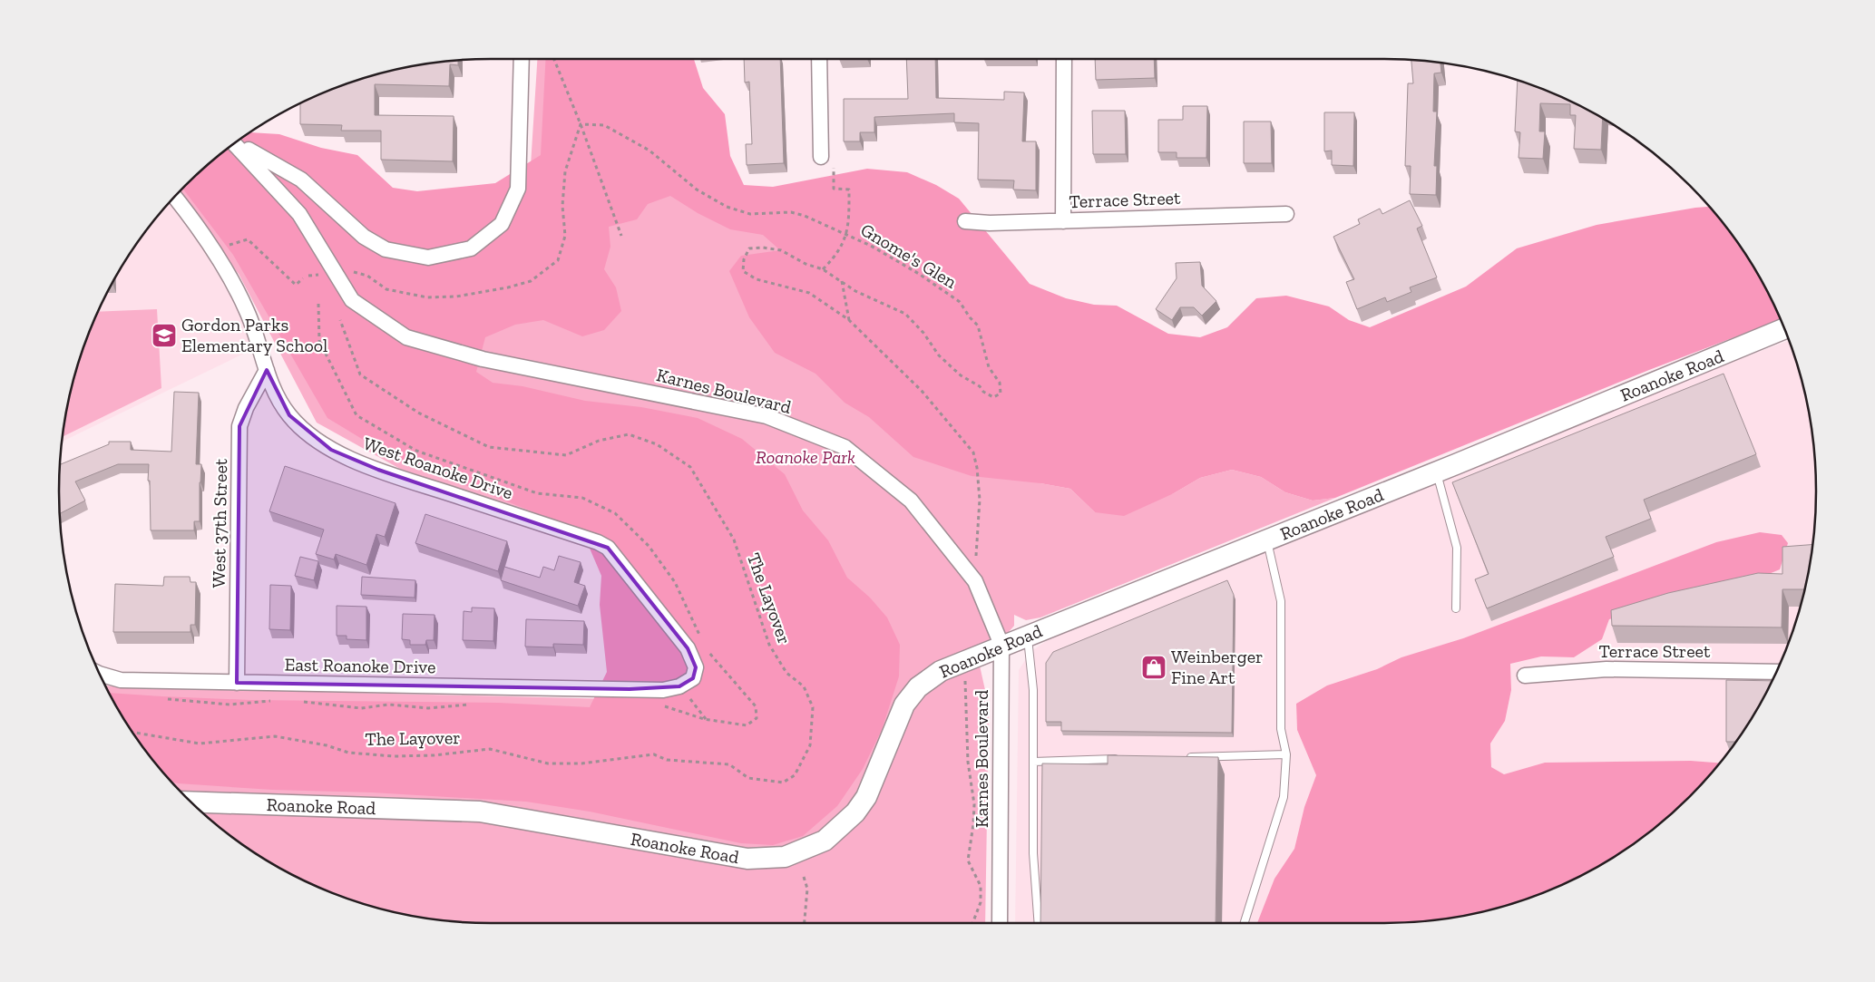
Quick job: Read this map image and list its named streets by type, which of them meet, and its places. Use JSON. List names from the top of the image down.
{
  "streets": {
    "street": [
      "Terrace Street",
      "Roanoke Road",
      "Karnes Boulevard",
      "West Roanoke Drive",
      "West 37th Street",
      "East Roanoke Drive"
    ],
    "path": ["Gnome's Glen", "The Layover"]
  },
  "crossings": [
    ["Gnome's Glen", "Karnes Boulevard"],
    ["Roanoke Road", "Karnes Boulevard"],
    ["West Roanoke Drive", "West 37th Street"],
    ["West 37th Street", "East Roanoke Drive"]
  ],
  "parks": ["Roanoke Park"],
  "places": {
    "school or university": ["Gordon Parks Elementary School"],
    "shop": ["Weinberger Fine Art"]
  }
}
